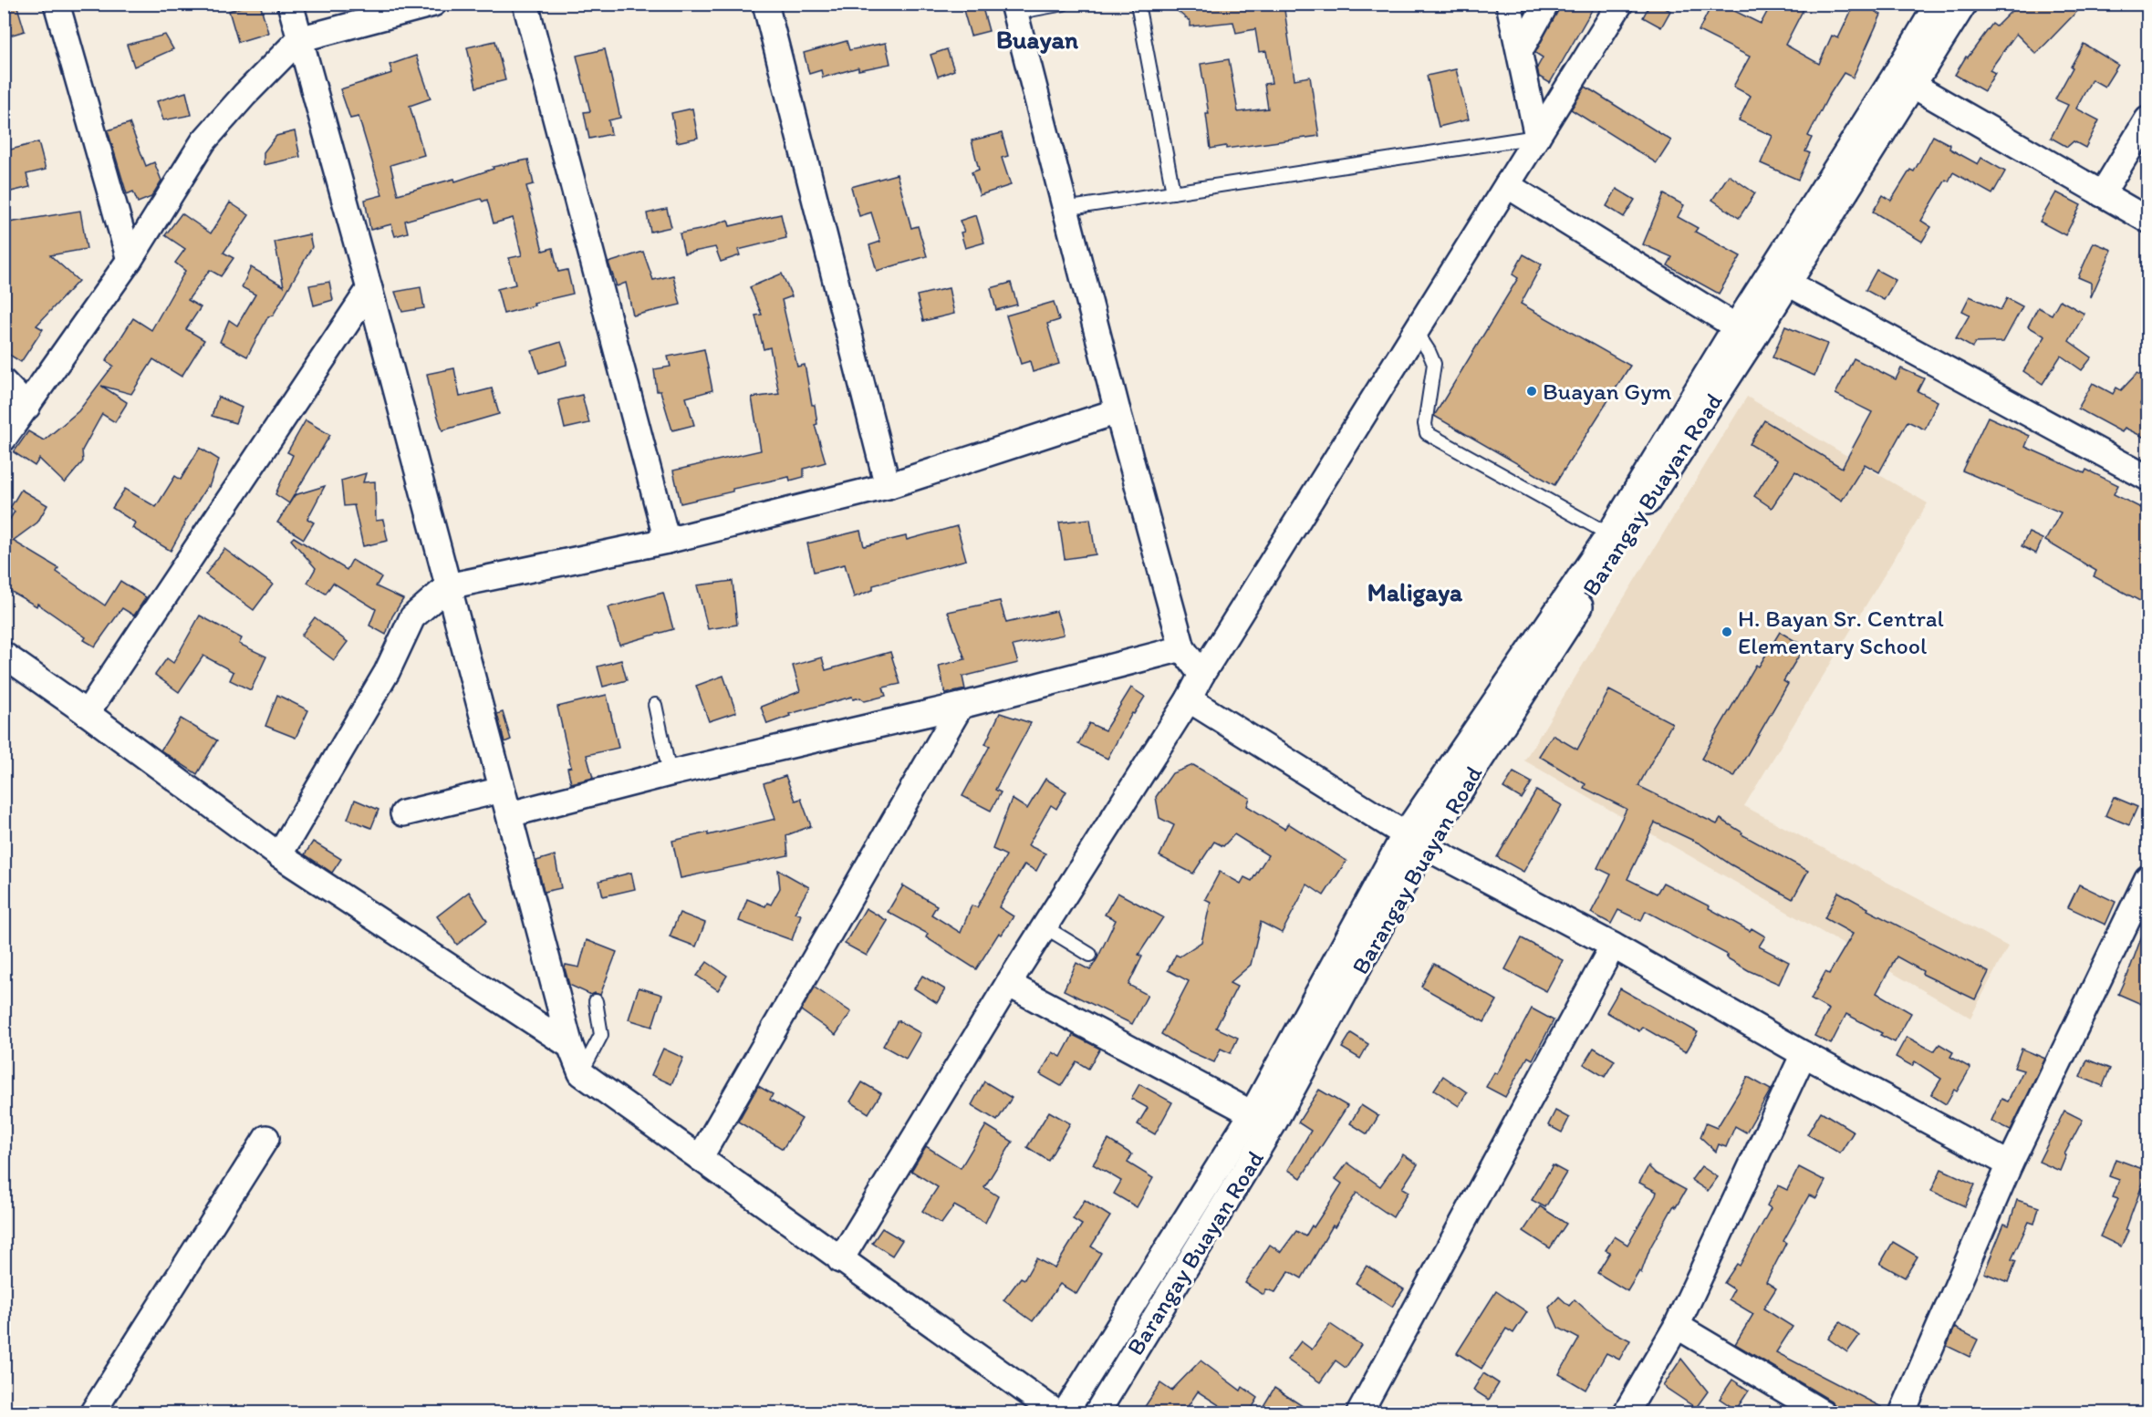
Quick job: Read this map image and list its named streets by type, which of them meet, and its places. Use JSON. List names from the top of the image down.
{
  "streets": {
    "street": ["Barangay Buayan Road"]
  },
  "districts": ["Buayan", "Maligaya"],
  "places": ["Buayan Gym", "H. Bayan Sr. Central Elementary School"]
}
